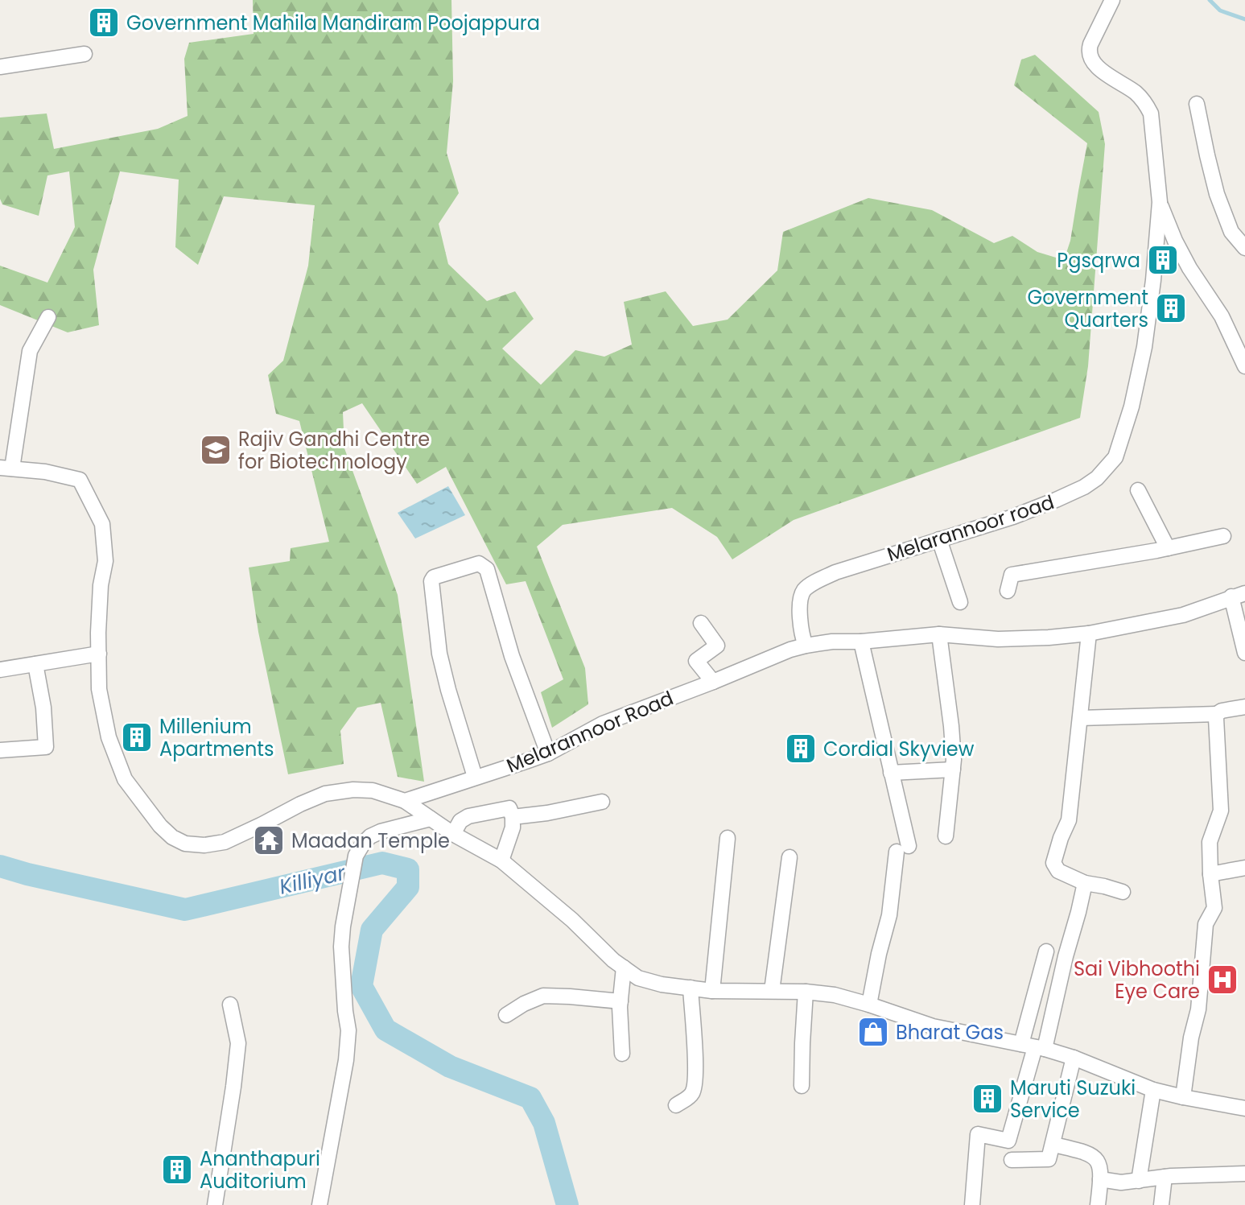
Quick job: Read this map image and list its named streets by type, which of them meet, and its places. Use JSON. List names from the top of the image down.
{
  "streets": {
    "street": ["Melarannoor road", "Melarannoor Road"]
  },
  "crossings": [
    ["Melarannoor road", "Melarannoor Road"]
  ],
  "water": ["Killiyar"],
  "places": {
    "building": [
      "Government Mahila Mandiram Poojappura",
      "Pgsqrwa",
      "Government Quarters",
      "Millenium Apartments",
      "Cordial Skyview",
      "Maruti Suzuki Service",
      "Ananthapuri Auditorium"
    ],
    "school or university": ["Rajiv Gandhi Centre for Biotechnology"],
    "temple": ["Maadan Temple"],
    "hospital": ["Sai Vibhoothi Eye Care"],
    "shop": ["Bharat Gas"]
  }
}
